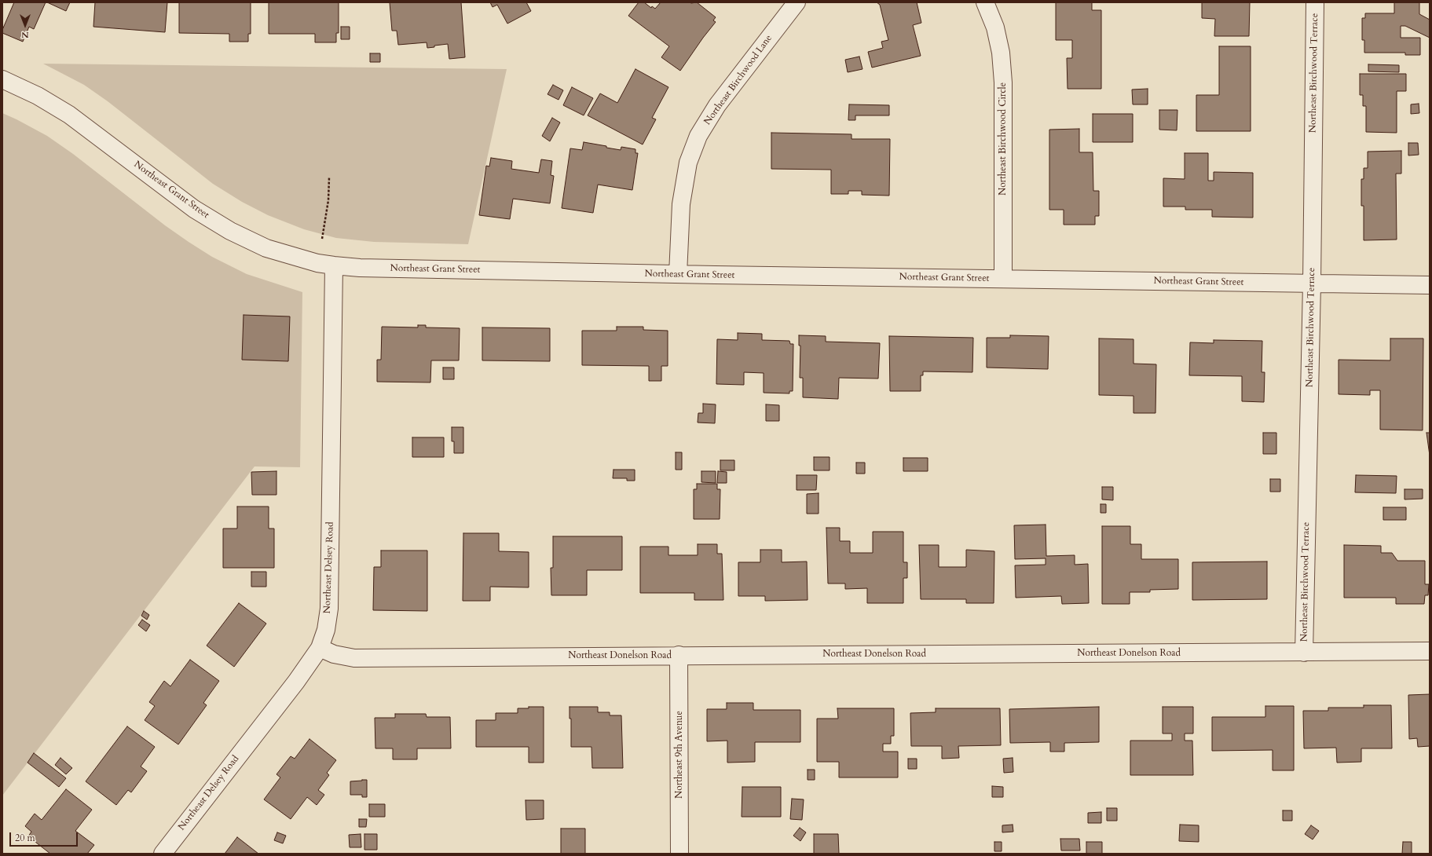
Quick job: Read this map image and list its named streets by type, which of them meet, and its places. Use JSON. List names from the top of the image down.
{
  "streets": {
    "street": [
      "Northeast Birchwood Terrace",
      "Northeast Birchwood Lane",
      "Northeast Birchwood Circle",
      "Northeast Grant Street",
      "Northeast Delsey Road",
      "Northeast Donelson Road",
      "Northeast 9th Avenue"
    ]
  },
  "crossings": [
    ["Northeast Birchwood Terrace", "Northeast Grant Street"],
    ["Northeast Birchwood Terrace", "Northeast Donelson Road"],
    ["Northeast Birchwood Lane", "Northeast Grant Street"],
    ["Northeast Birchwood Circle", "Northeast Grant Street"],
    ["Northeast Grant Street", "Northeast Delsey Road"],
    ["Northeast Delsey Road", "Northeast Donelson Road"],
    ["Northeast Donelson Road", "Northeast 9th Avenue"]
  ],
  "scale_bar": "20 m",
  "north": "bottom"
}
